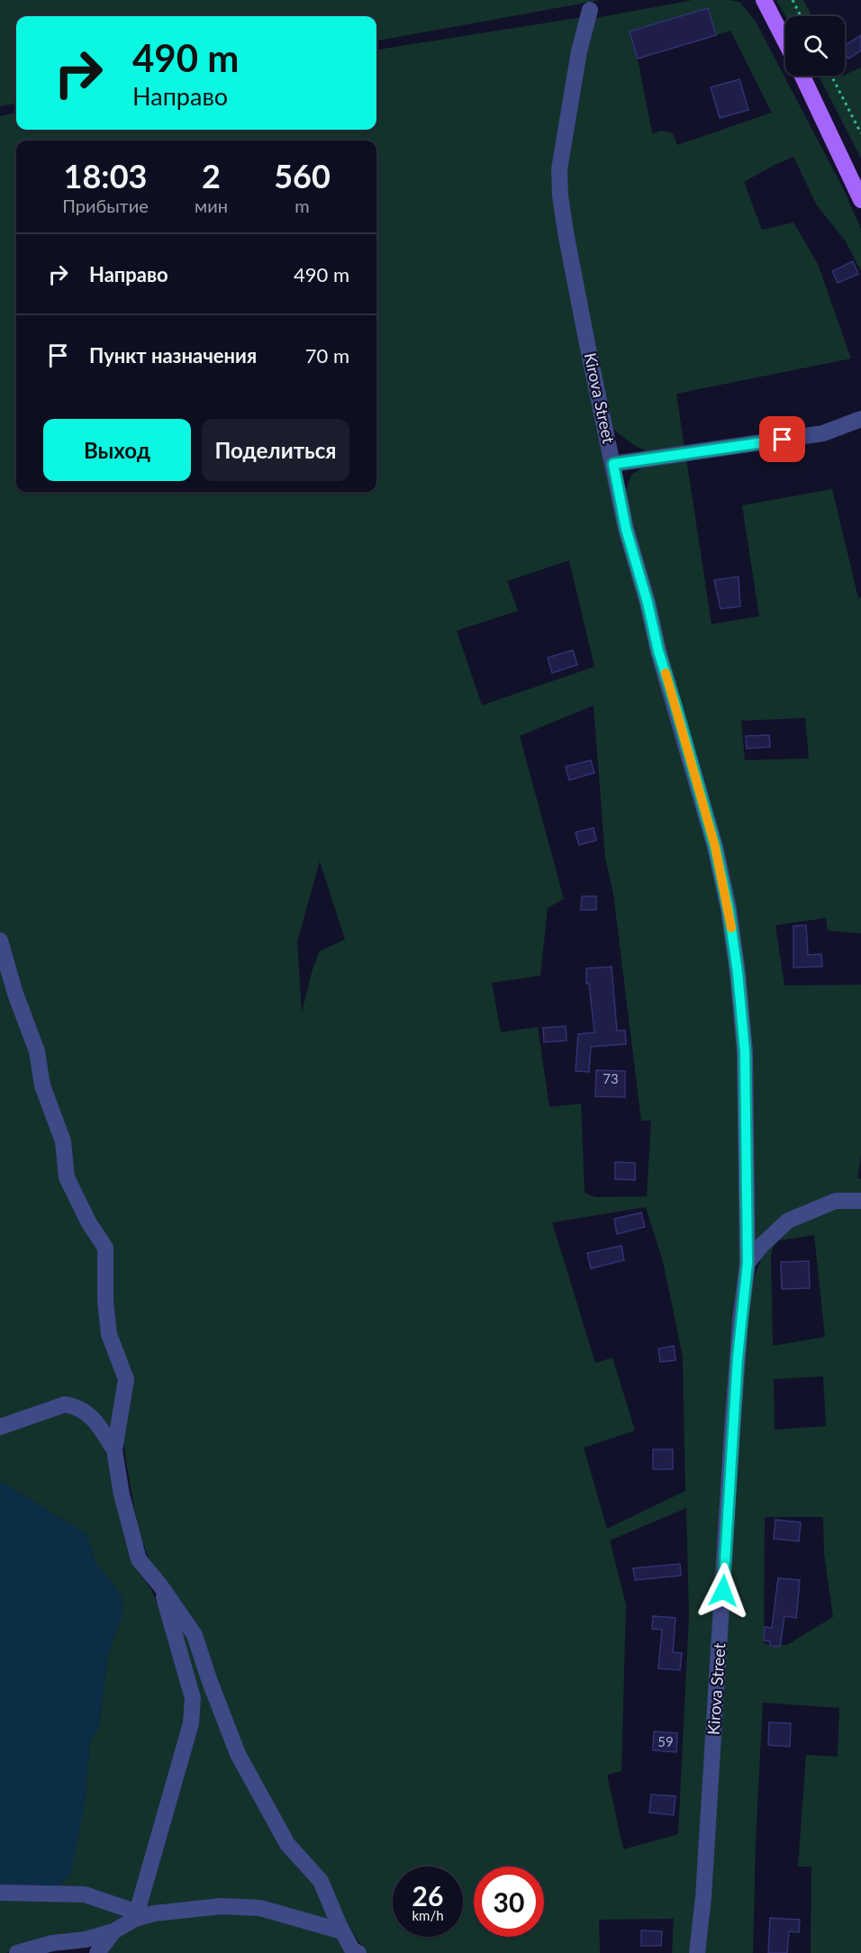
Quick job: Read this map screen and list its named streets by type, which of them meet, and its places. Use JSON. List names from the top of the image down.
{
  "streets": {
    "street": ["Kirova Street"]
  },
  "house_numbers": ["73", "59"],
  "page": {
    "turn": ["490 m", "Направо"],
    "eta": [
      "18:03",
      "Прибытие",
      "2",
      "мин",
      "560",
      "m"
    ],
    "list": [
      {
        "name": "Направо",
        "value": "490 m"
      },
      {
        "name": "Пункт назначения",
        "value": "70 m"
      }
    ],
    "buttons": ["Выход", "Поделиться"],
    "speed": "26 km/h",
    "limit": "30"
  }
}
